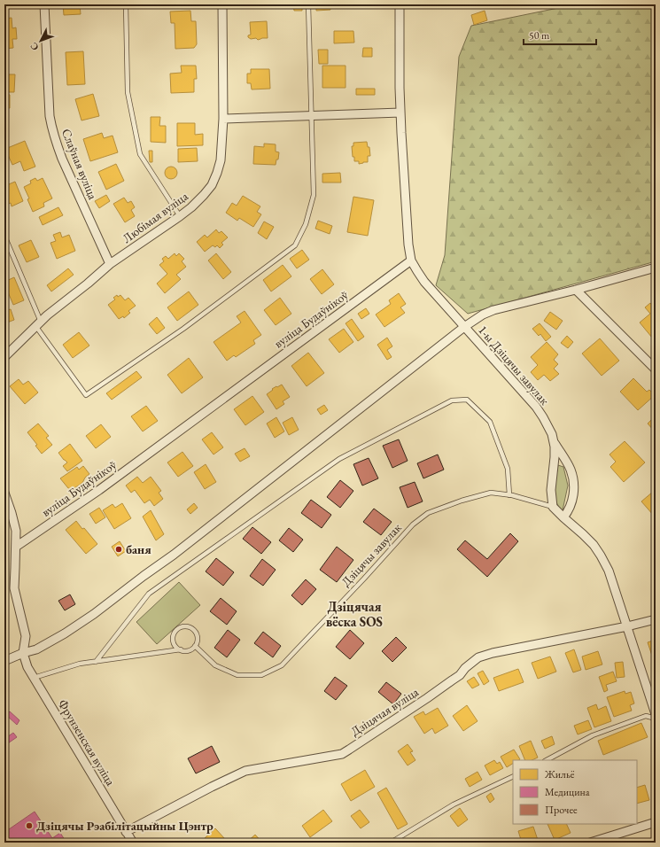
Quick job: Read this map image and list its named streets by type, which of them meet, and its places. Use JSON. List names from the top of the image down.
{
  "streets": {
    "street": [
      "Слаўная вуліца",
      "Любімая вуліца",
      "вуліца Будаўнікоў",
      "1-ы Дзіцячы завулак",
      "Дзіцячая вуліца",
      "Фрунзенская вуліца"
    ],
    "lane": ["Дзіцячы завулак"]
  },
  "crossings": [
    ["Слаўная вуліца", "Любімая вуліца"],
    ["вуліца Будаўнікоў", "1-ы Дзіцячы завулак"],
    ["1-ы Дзіцячы завулак", "Дзіцячы завулак"],
    ["Дзіцячая вуліца", "Фрунзенская вуліца"]
  ],
  "districts": ["Дзіцячая вёска SOS"],
  "places": ["баня", "Дзіцячы Рэабілітацыйны Цэнтр"],
  "legend": ["Жильё", "Медицина", "Прочее"],
  "scale_bar": "50 m",
  "north": "bottom left"
}
